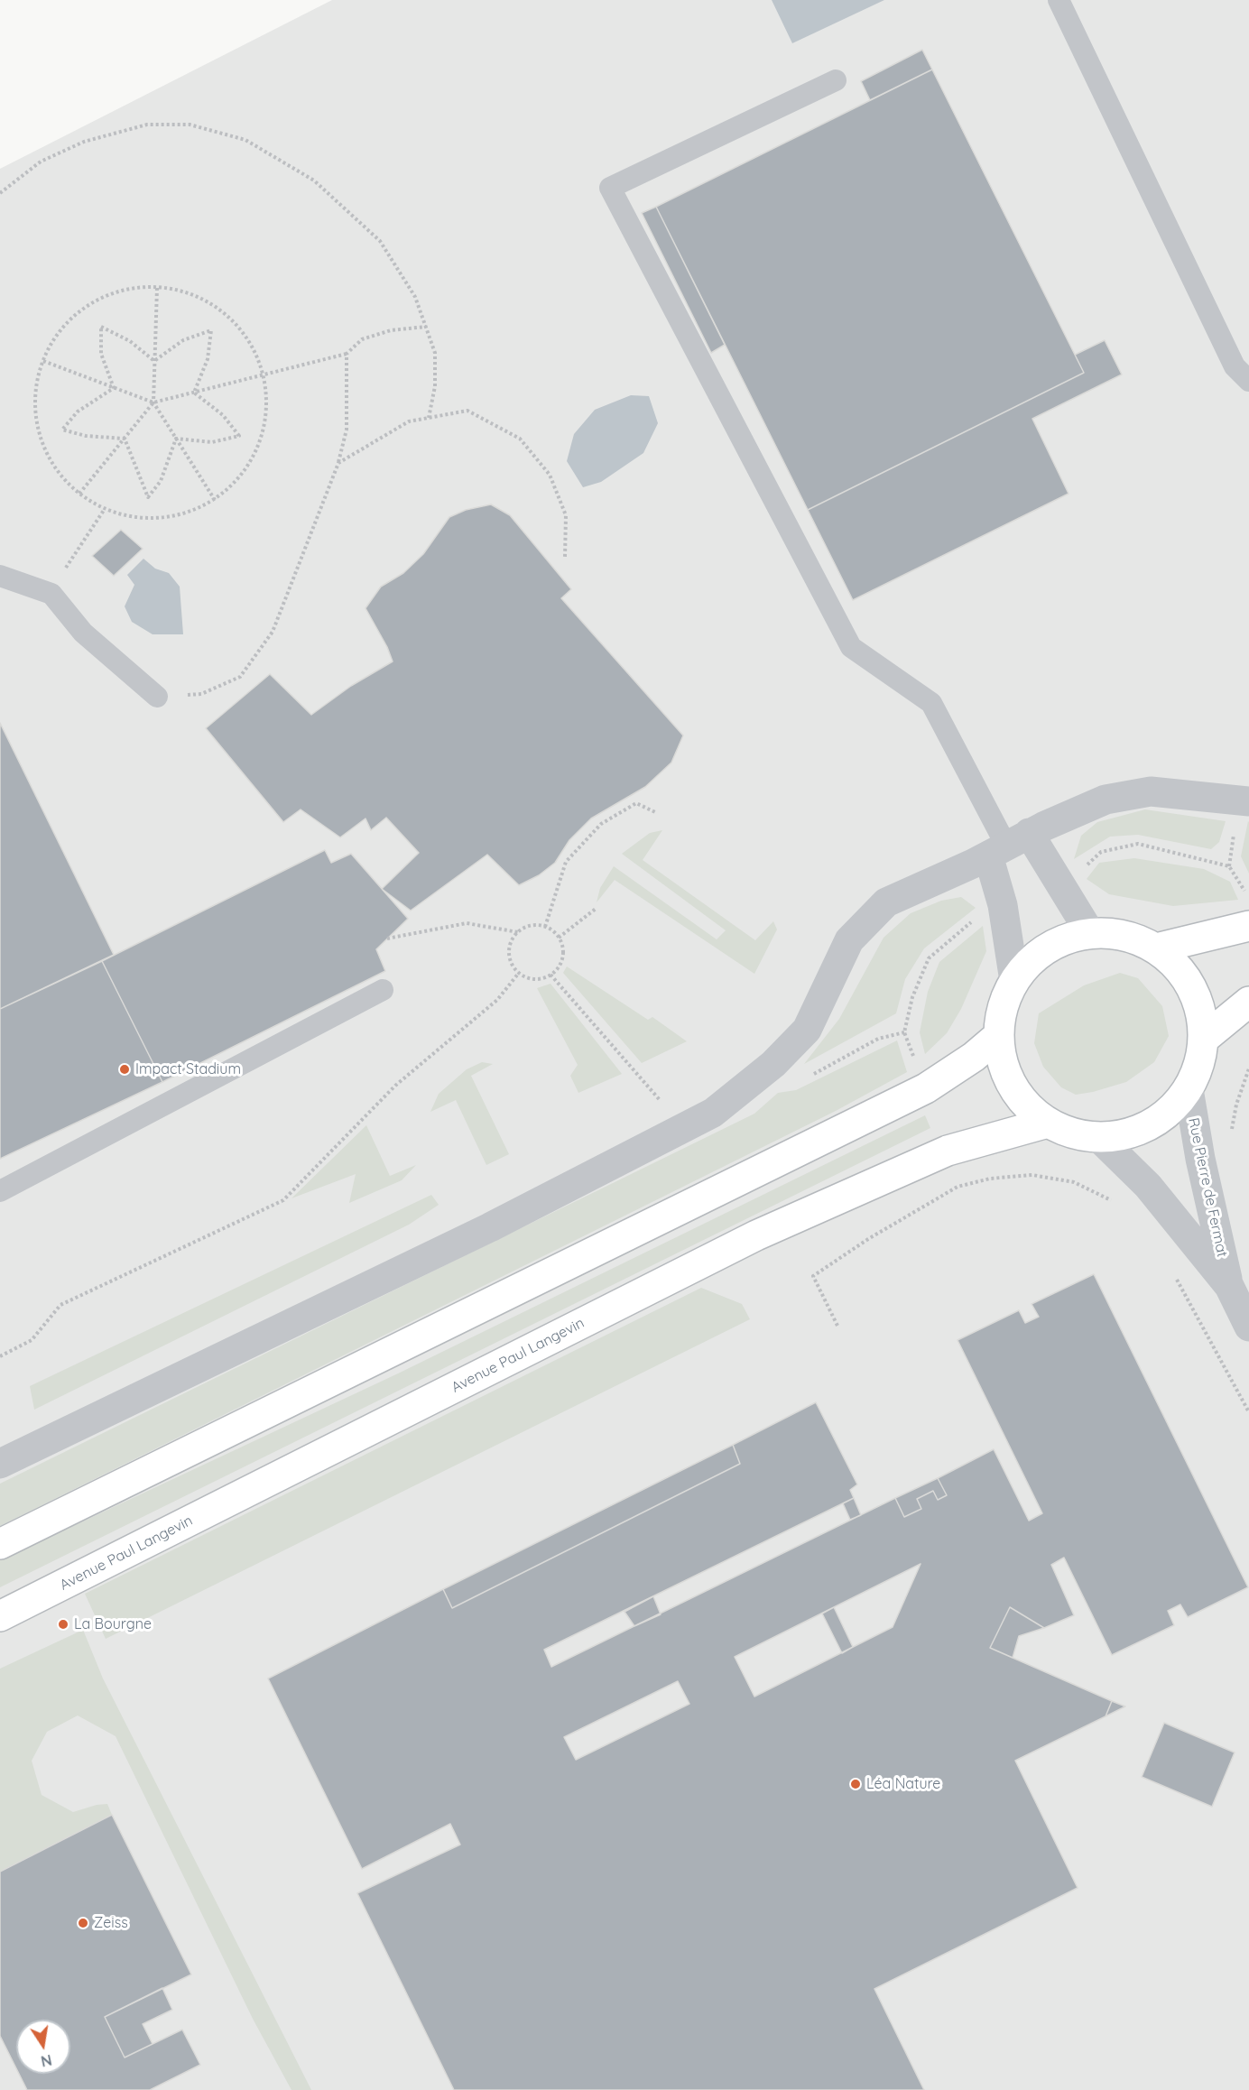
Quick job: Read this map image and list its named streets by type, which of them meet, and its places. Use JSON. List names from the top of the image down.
{
  "streets": {
    "main road": ["Avenue Paul Langevin"],
    "street": ["Rue Pierre de Fermat"]
  },
  "places": [
    "Impact Stadium",
    "La Bourgne",
    "Léa Nature",
    "Zeiss"
  ],
  "north": "bottom"
}
